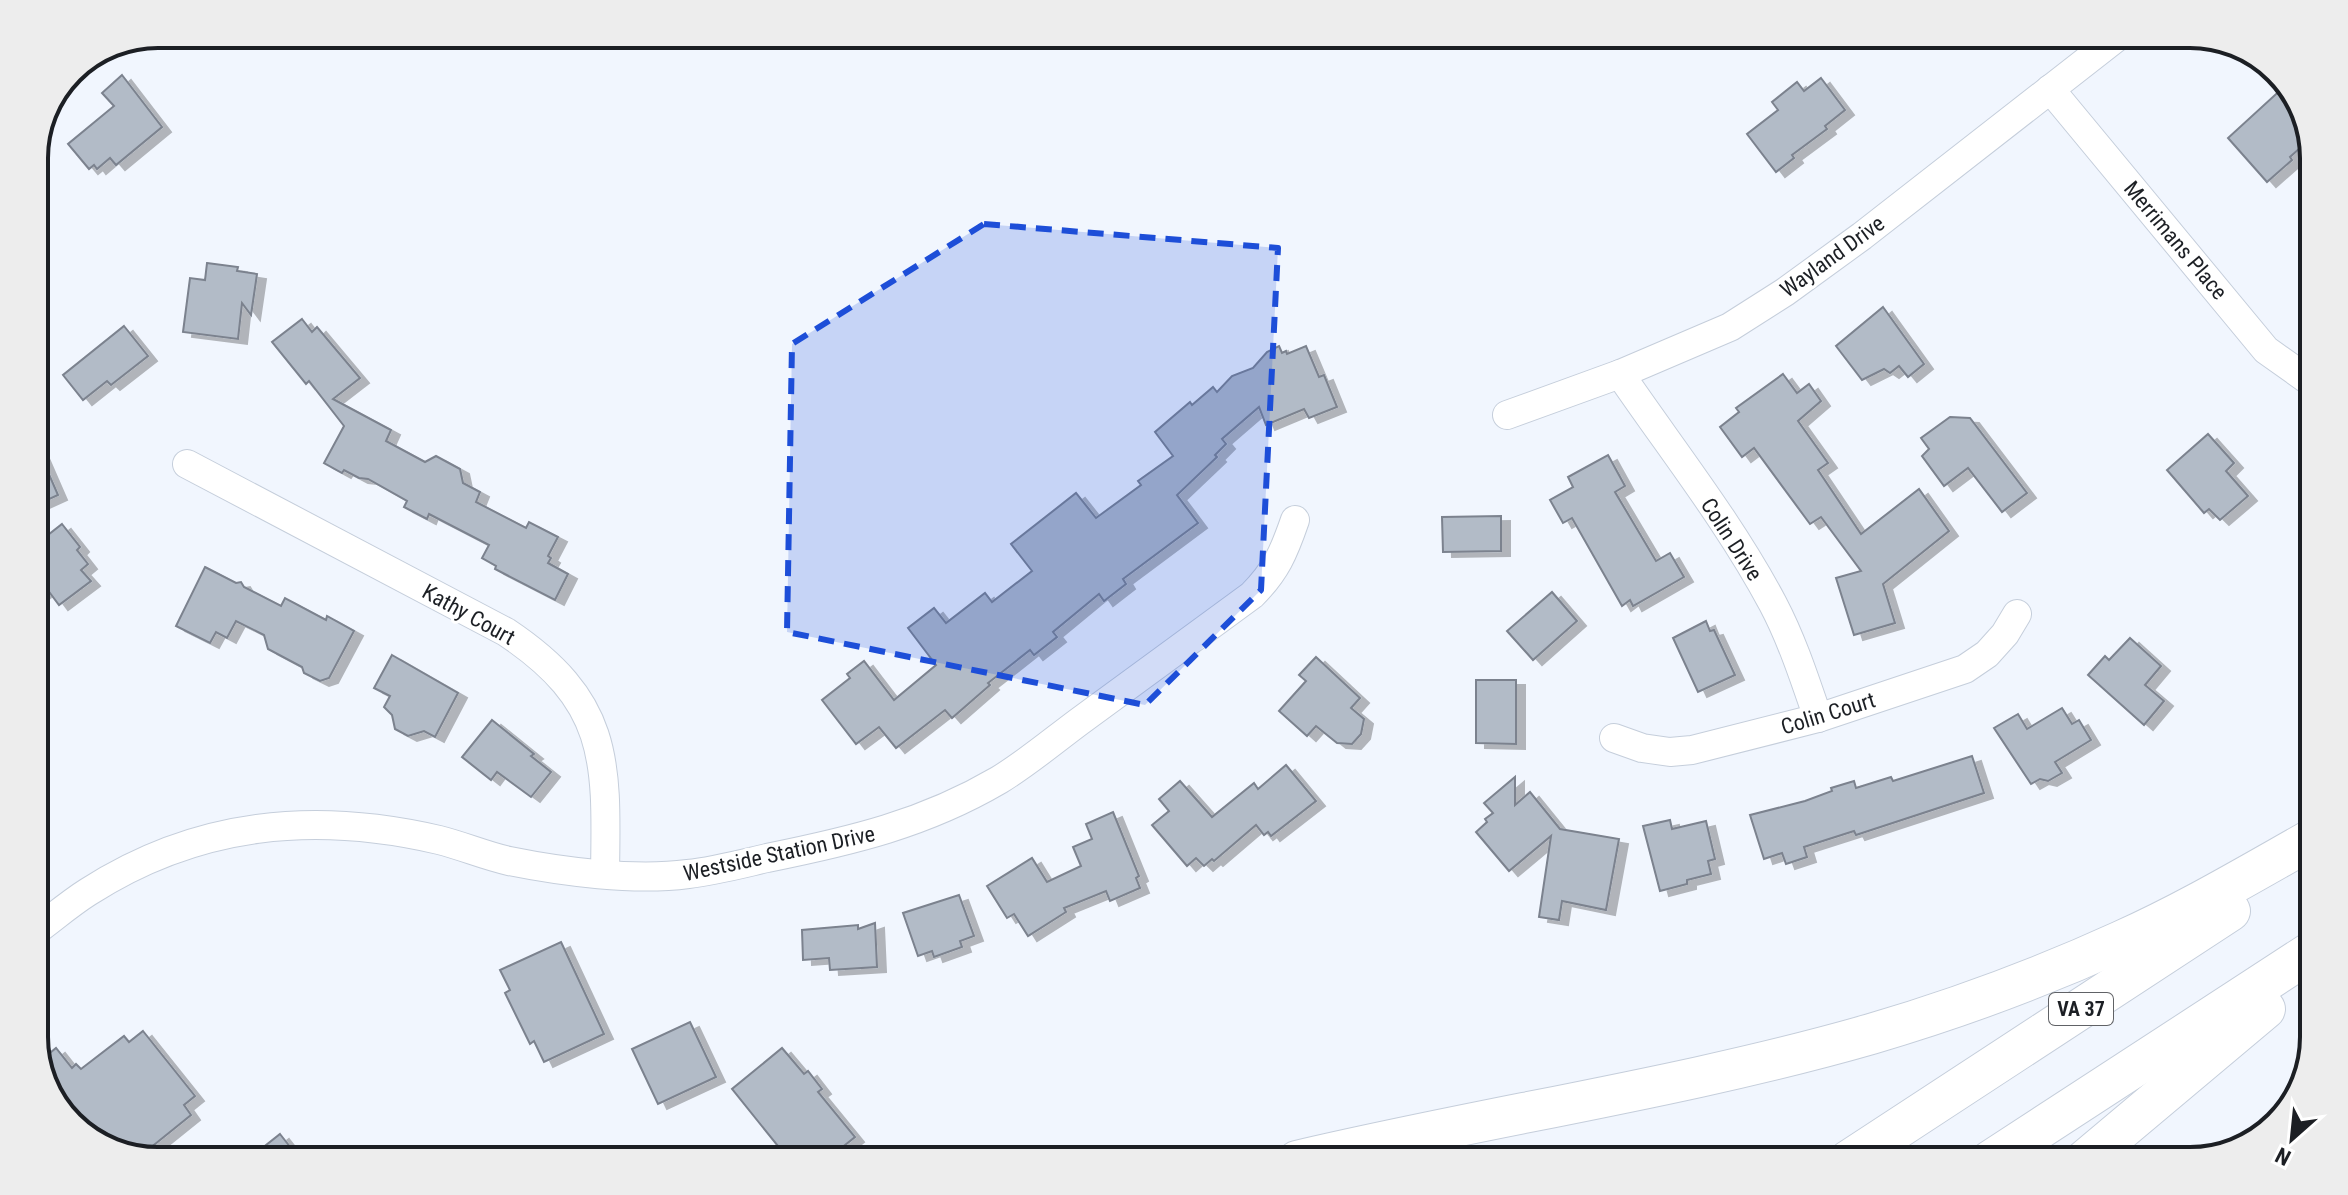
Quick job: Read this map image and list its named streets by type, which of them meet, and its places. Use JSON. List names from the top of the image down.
{
  "streets": {
    "highway": ["VA 37"],
    "street": [
      "Merrimans Place",
      "Wayland Drive",
      "Colin Drive",
      "Kathy Court",
      "Colin Court",
      "Westside Station Drive"
    ]
  },
  "crossings": [
    ["Merrimans Place", "Wayland Drive"],
    ["Wayland Drive", "Colin Drive"],
    ["Colin Drive", "Colin Court"],
    ["Kathy Court", "Westside Station Drive"]
  ],
  "north": "bottom left"
}
